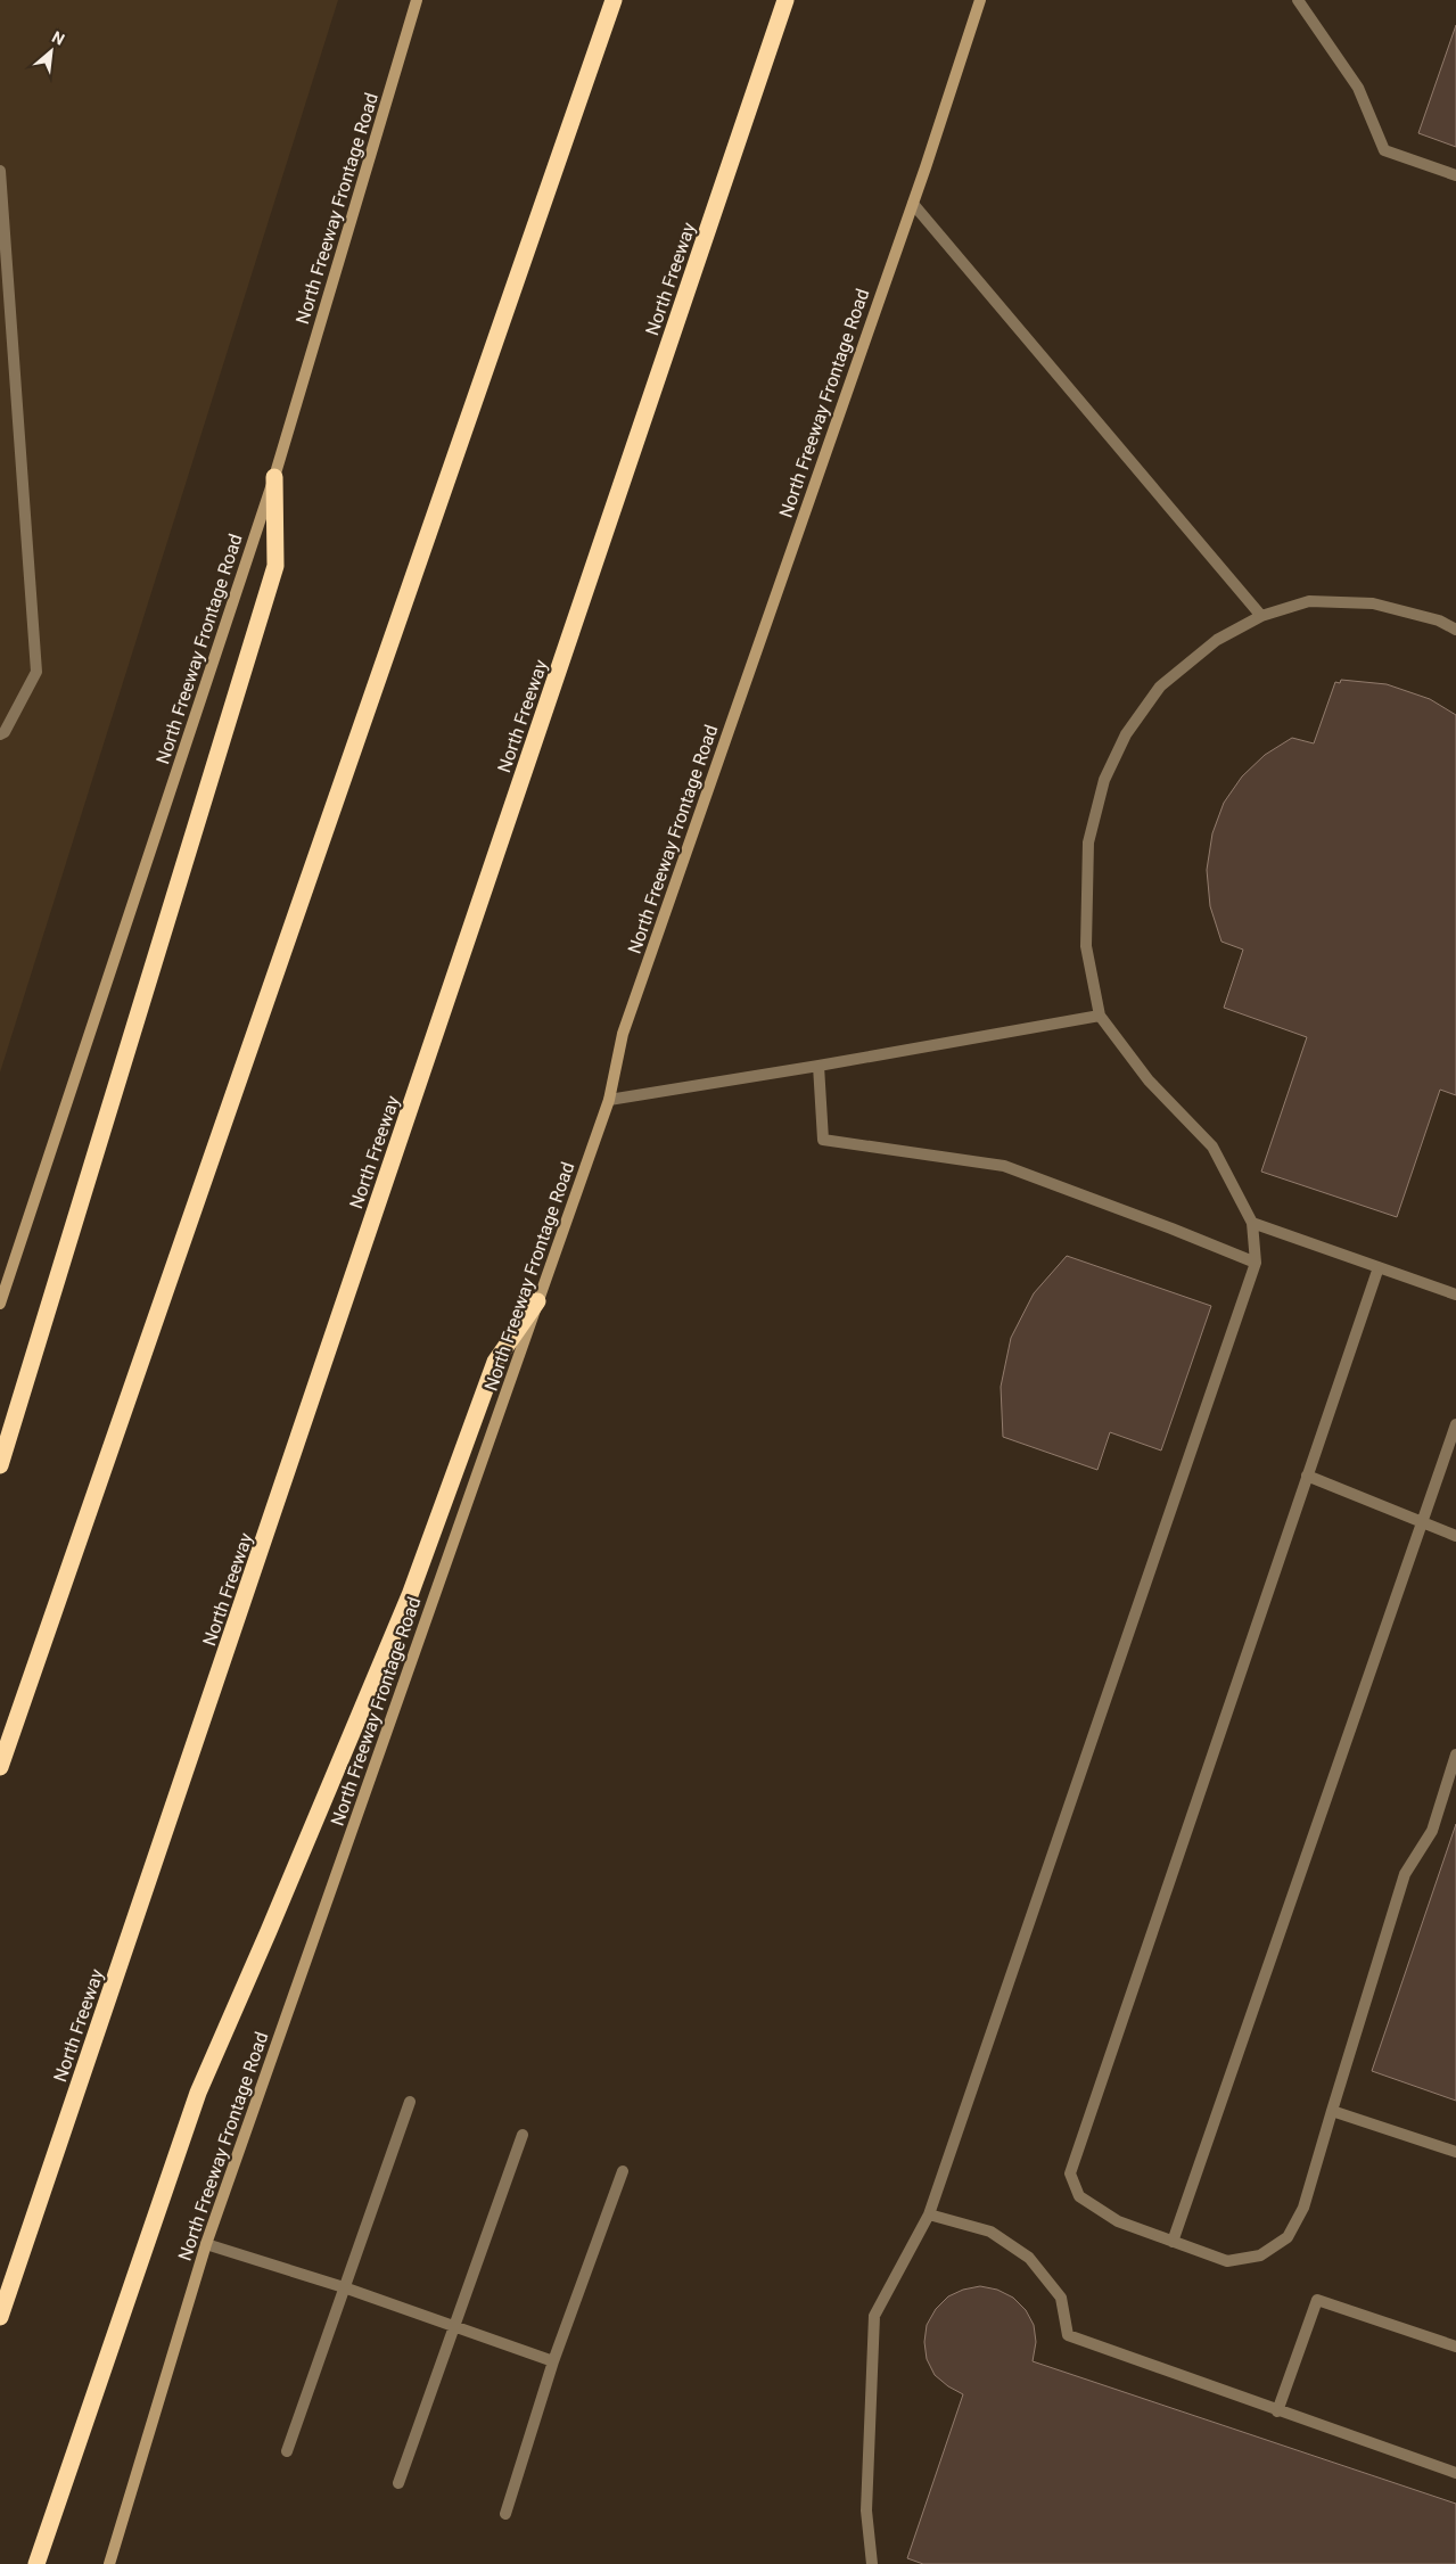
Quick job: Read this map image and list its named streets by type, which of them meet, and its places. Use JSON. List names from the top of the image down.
{
  "streets": {
    "highway": ["North Freeway"],
    "main road": ["North Freeway Frontage Road"]
  },
  "north": "top right"
}
